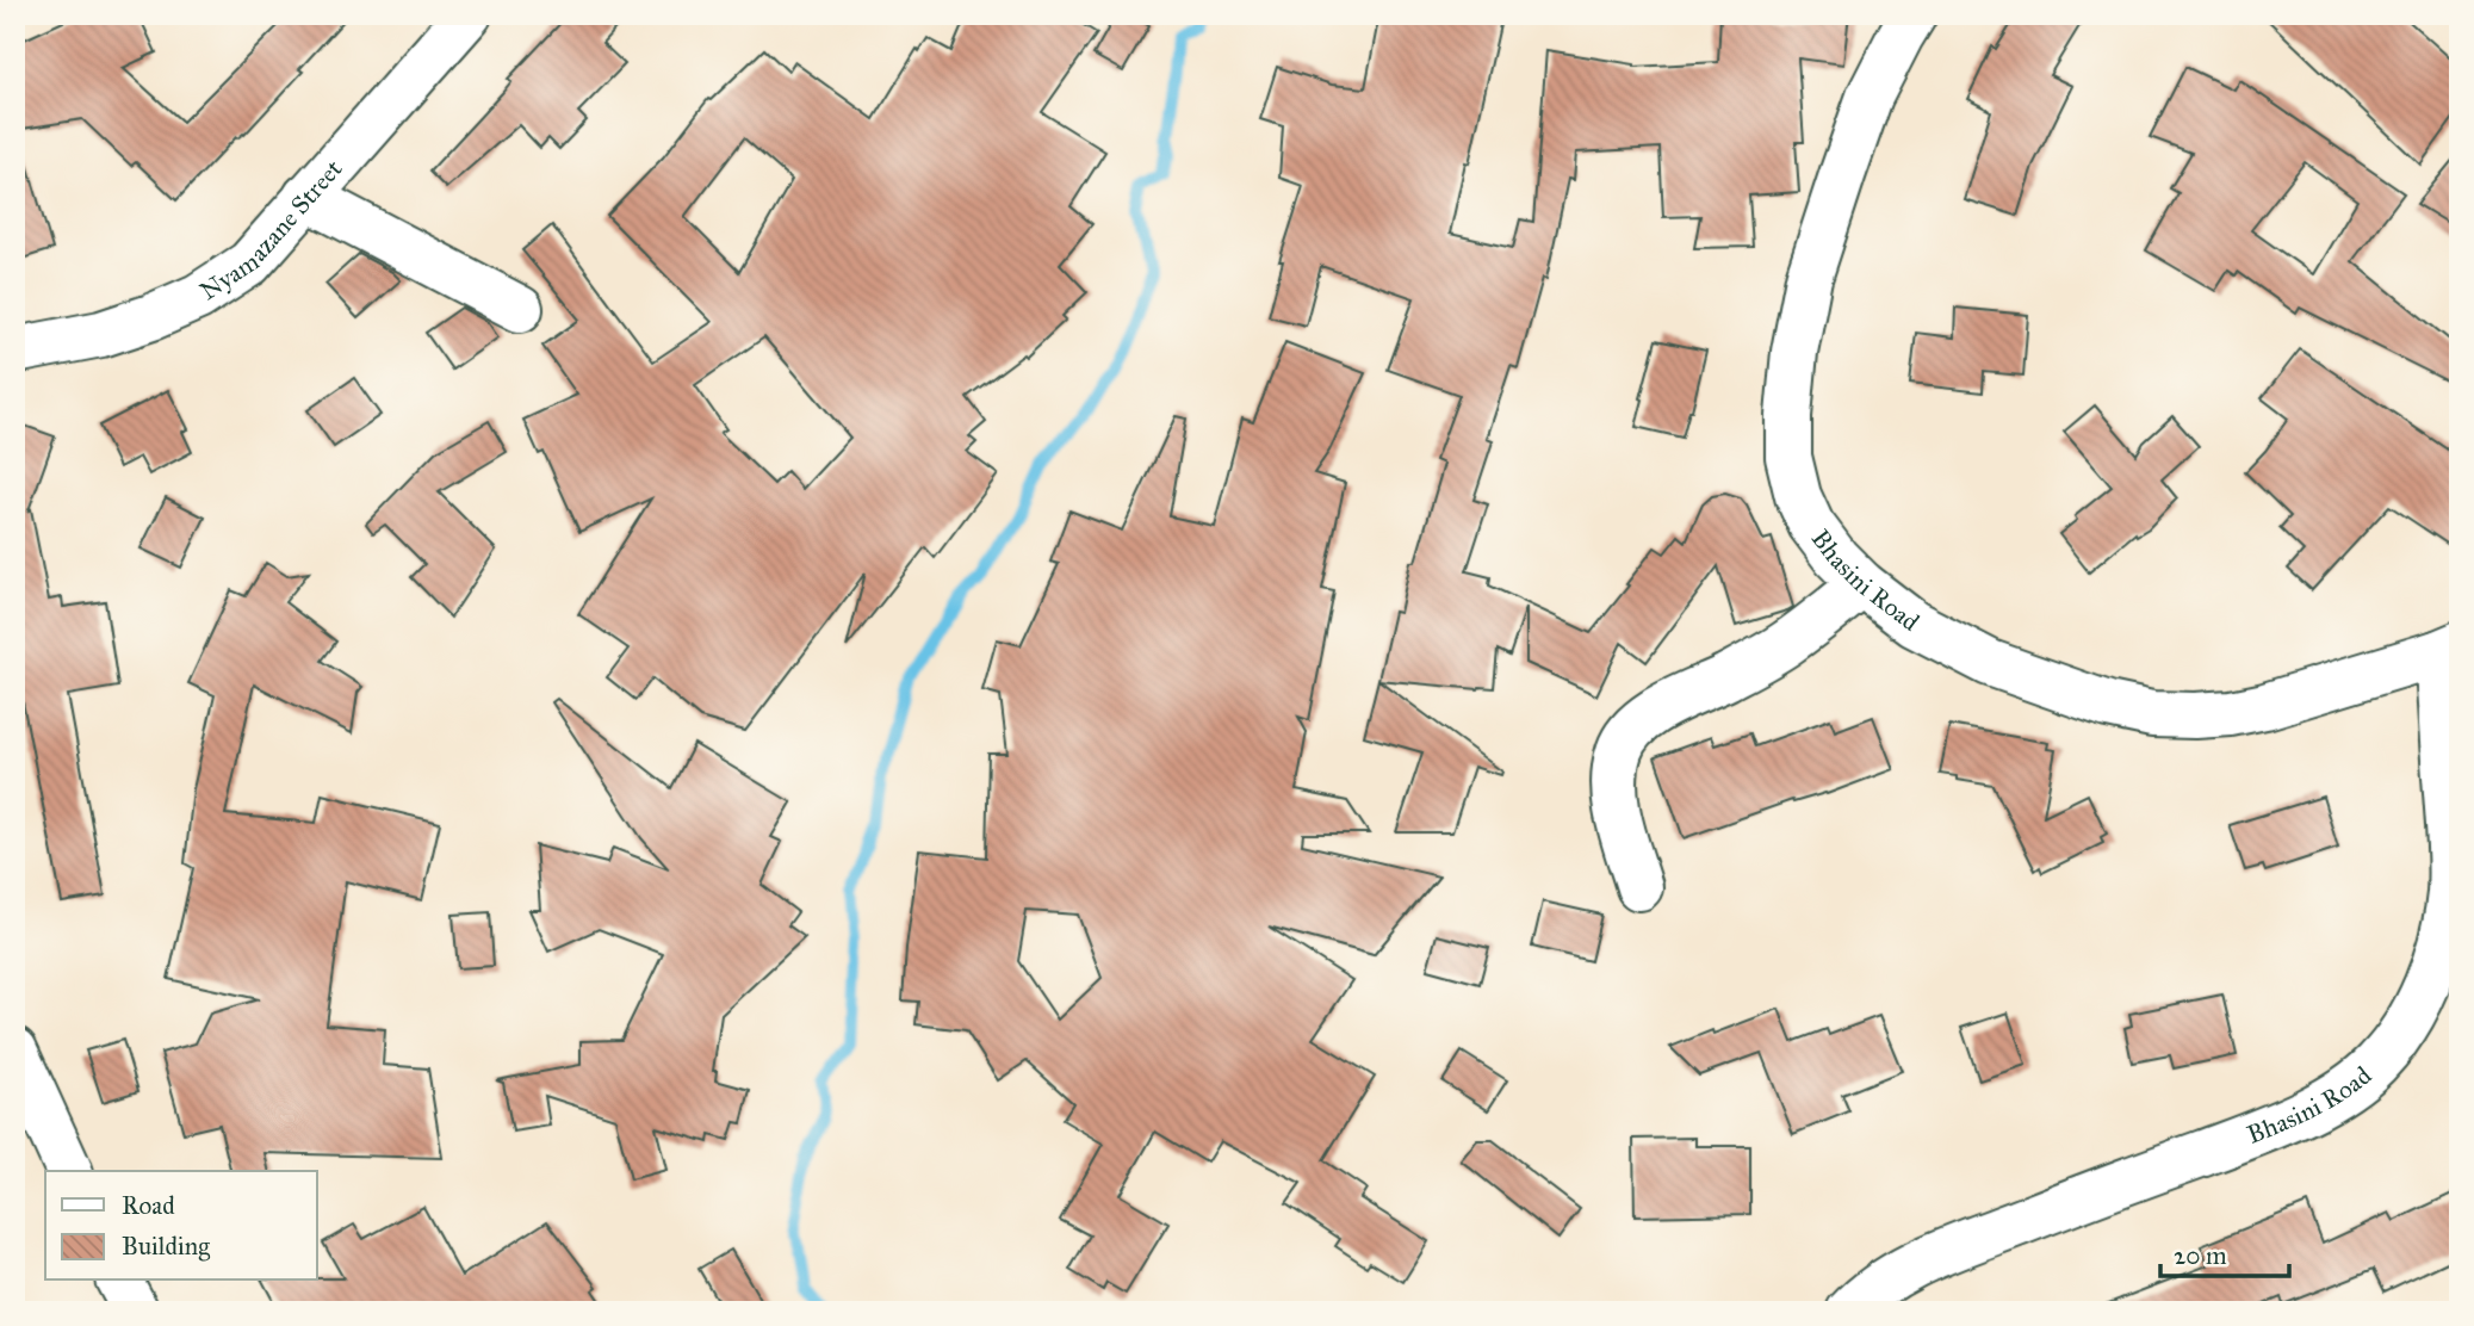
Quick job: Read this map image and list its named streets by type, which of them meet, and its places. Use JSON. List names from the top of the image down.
{
  "streets": {
    "street": ["Nyamazane Street", "Bhasini Road"]
  },
  "legend": ["Road", "Building"],
  "scale_bar": "20 m"
}
